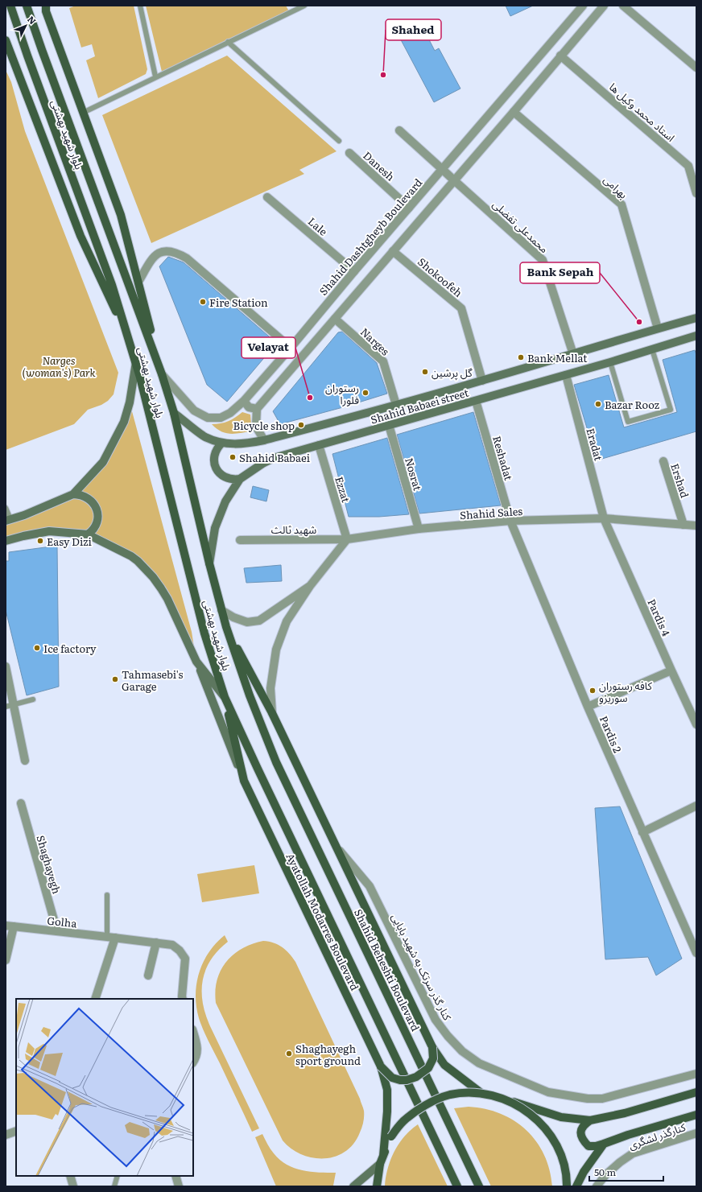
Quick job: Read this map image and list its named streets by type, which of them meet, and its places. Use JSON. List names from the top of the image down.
{
  "streets": {
    "main road": ["بلوار شهید بهشتی", "Shahid Babaei street", "Ayatollah Modarres Boulevard"],
    "street": [
      "استاد محمد وکیل ها",
      "Danesh",
      "بهرامی",
      "Lale",
      "محمدعلی تفضلی",
      "Shahid Dashtgheyb Boulevard",
      "Shokoofeh",
      "Narges",
      "Eradat",
      "Reshadat",
      "Nosrat",
      "Ershad",
      "Ezzat",
      "Shahid Sales",
      "شهید ثالث",
      "Pardis 4",
      "Pardis 2",
      "Shaghayegh",
      "Golha",
      "کنار گذر سرتک به شهید بابایی",
      "کنارگذر لشگری"
    ]
  },
  "crossings": [
    ["بلوار شهید بهشتی", "Shahid Dashtgheyb Boulevard"],
    ["بلوار شهید بهشتی", "Shahid Babaei street"],
    ["بلوار شهید بهشتی", "Ayatollah Modarres Boulevard"],
    ["Danesh", "Shahid Dashtgheyb Boulevard"],
    ["بهرامی", "Shahid Babaei street"],
    ["Lale", "Shahid Dashtgheyb Boulevard"],
    ["محمدعلی تفضلی", "Shahid Dashtgheyb Boulevard"],
    ["محمدعلی تفضلی", "Shahid Babaei street"],
    ["Shokoofeh", "Shahid Babaei street"],
    ["Narges", "Shahid Babaei street"],
    ["Shahid Babaei street", "Eradat"],
    ["Shahid Babaei street", "Reshadat"],
    ["Shahid Babaei street", "Nosrat"],
    ["Shahid Babaei street", "Ezzat"],
    ["Eradat", "Shahid Sales"],
    ["Eradat", "Pardis 4"],
    ["Reshadat", "Shahid Sales"],
    ["Reshadat", "Pardis 2"],
    ["Nosrat", "Shahid Sales"],
    ["Ershad", "Shahid Sales"],
    ["Ezzat", "Shahid Sales"],
    ["Ezzat", "شهید ثالث"],
    ["Shahid Sales", "شهید ثالث"],
    ["Shahid Sales", "Pardis 4"],
    ["Shahid Sales", "Pardis 2"],
    ["Shaghayegh", "Golha"]
  ],
  "parks": ["Narges (woman's) Park"],
  "places": [
    "Shahed",
    "Fire Station",
    "Bank Sepah",
    "Bank Mellat",
    "گل پرشین",
    "رستوران فلورا",
    "Velayat",
    "Bazar Rooz",
    "Bicycle shop",
    "Shahid Babaei",
    "Easy Dizi",
    "Ice factory",
    "Tahmasebi's Garage",
    "کافه رستوران سوریزو",
    "Shaghayegh sport ground"
  ],
  "scale_bar": "50 m",
  "north": "top right"
}
